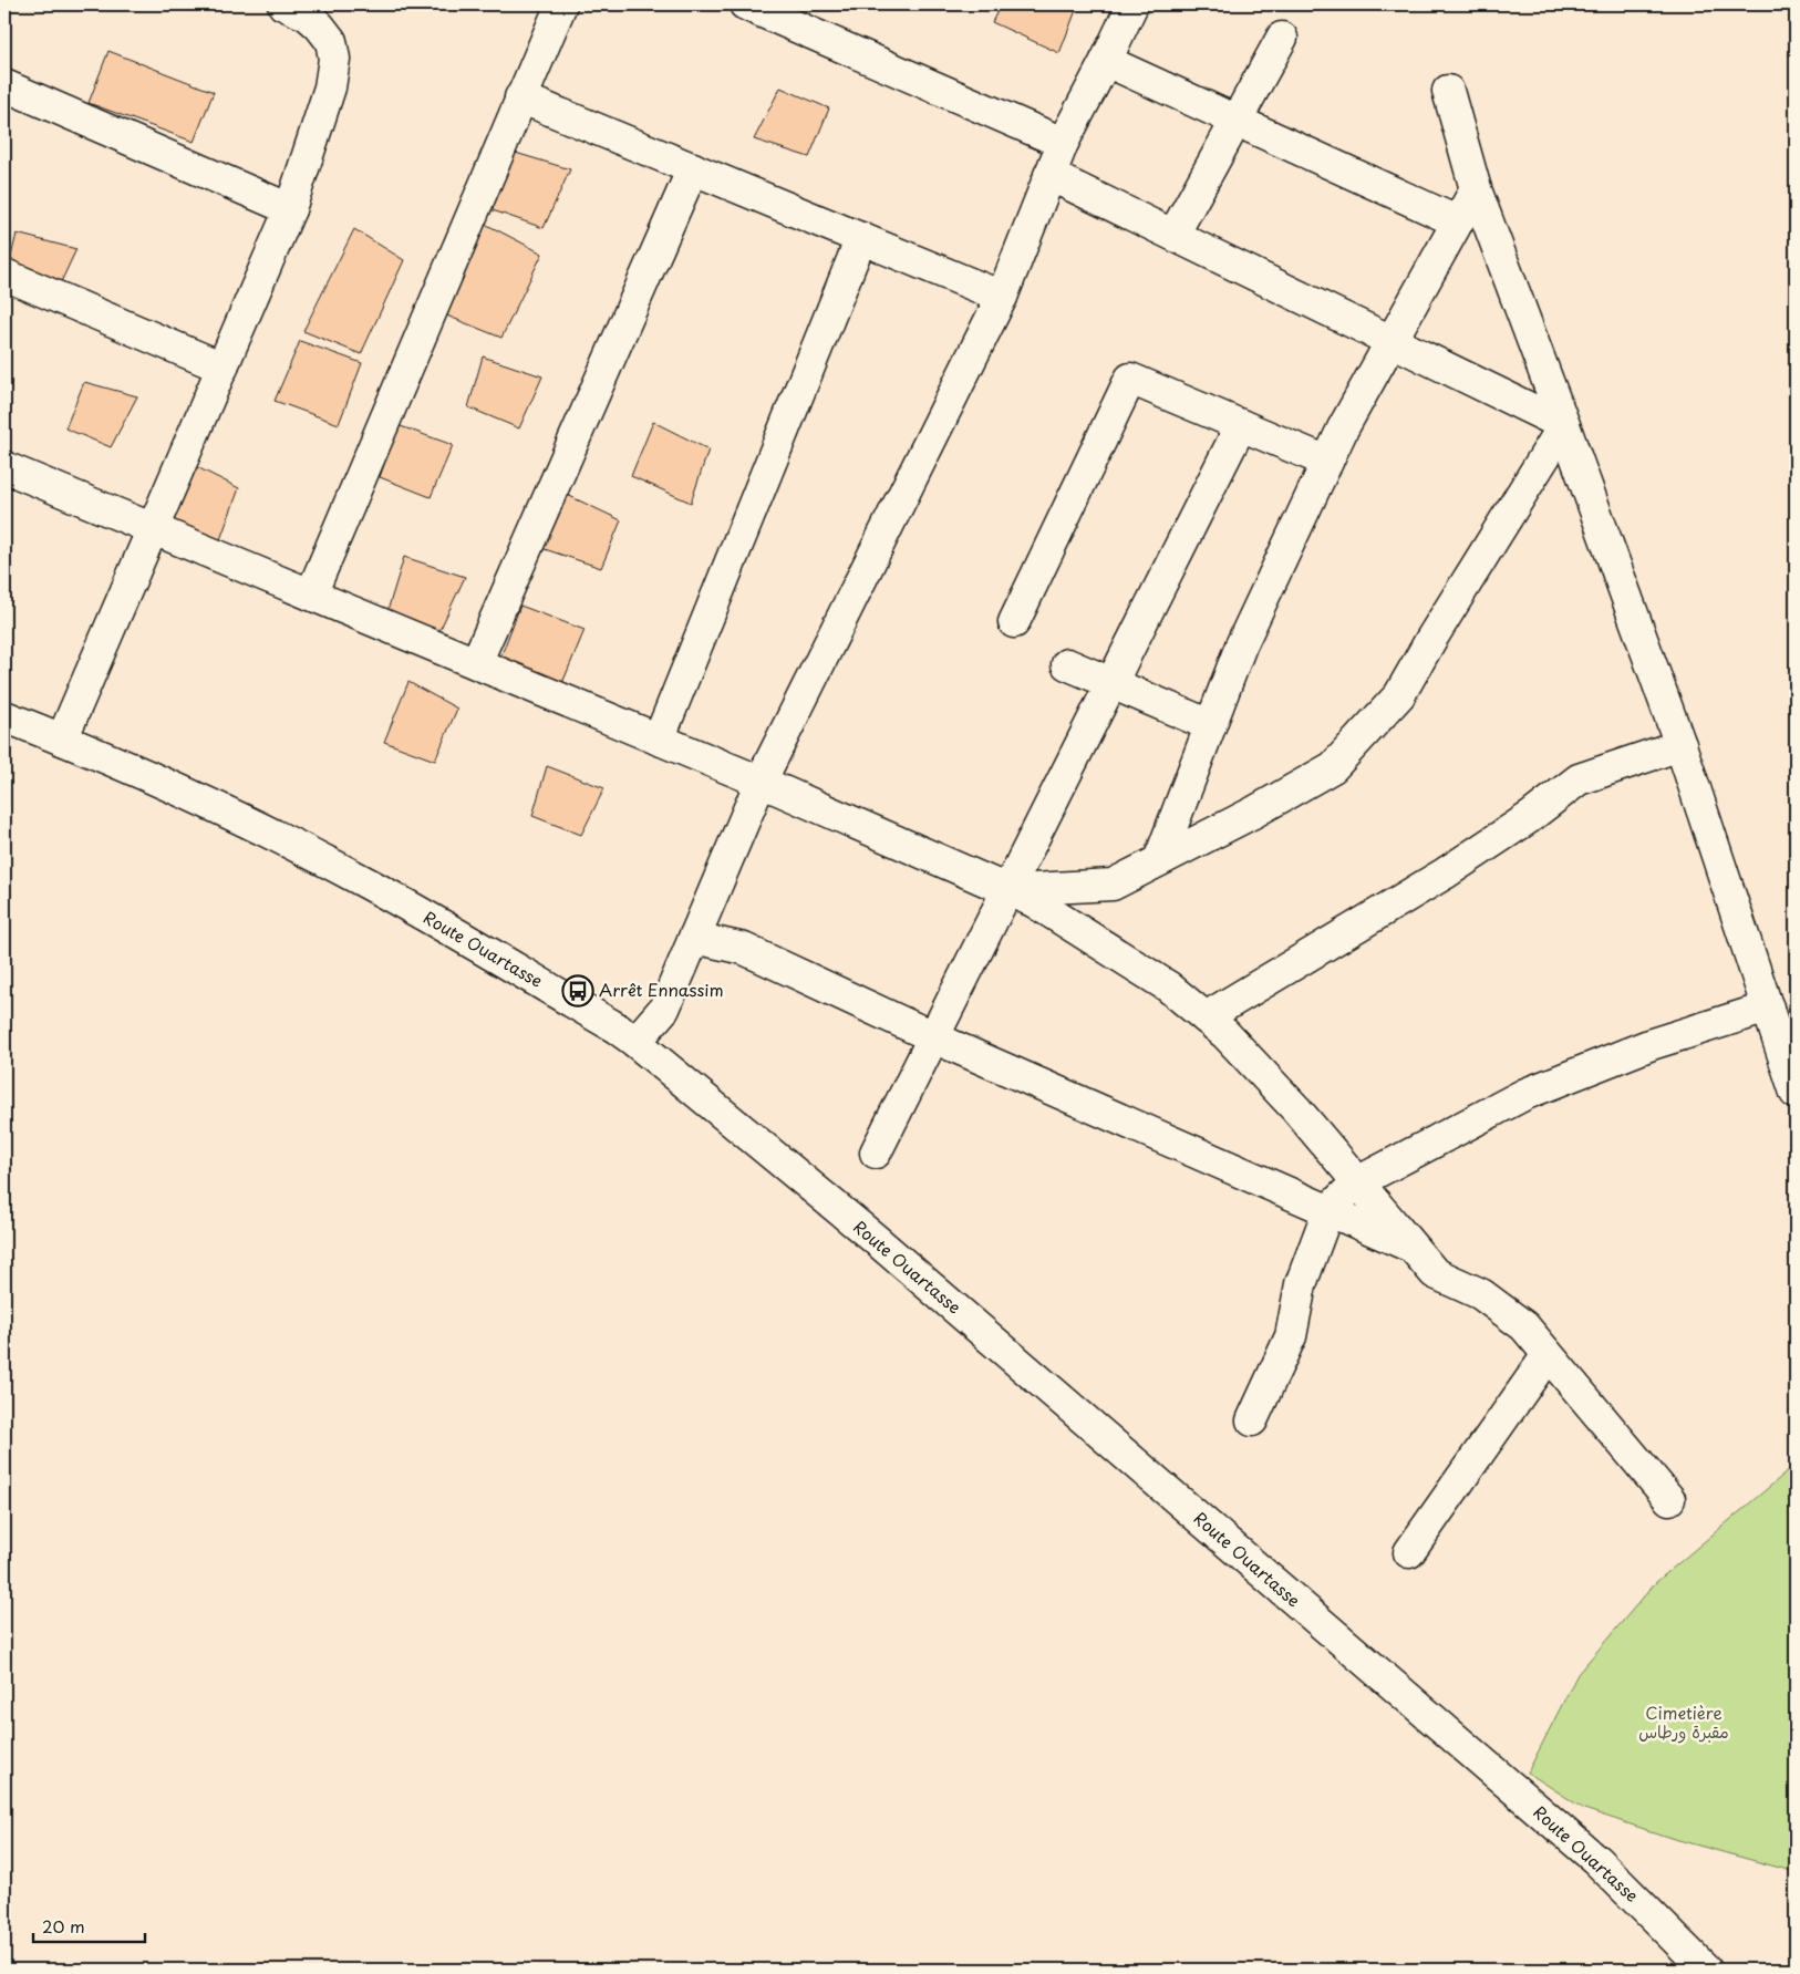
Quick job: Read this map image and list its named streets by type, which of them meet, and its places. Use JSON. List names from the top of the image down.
{
  "streets": {
    "street": ["Route Ouartasse"]
  },
  "parks": ["Cimetière مقبرة ورطاس"],
  "places": {
    "bus stop": ["Arrêt Ennassim"]
  },
  "scale_bar": "20 m"
}
